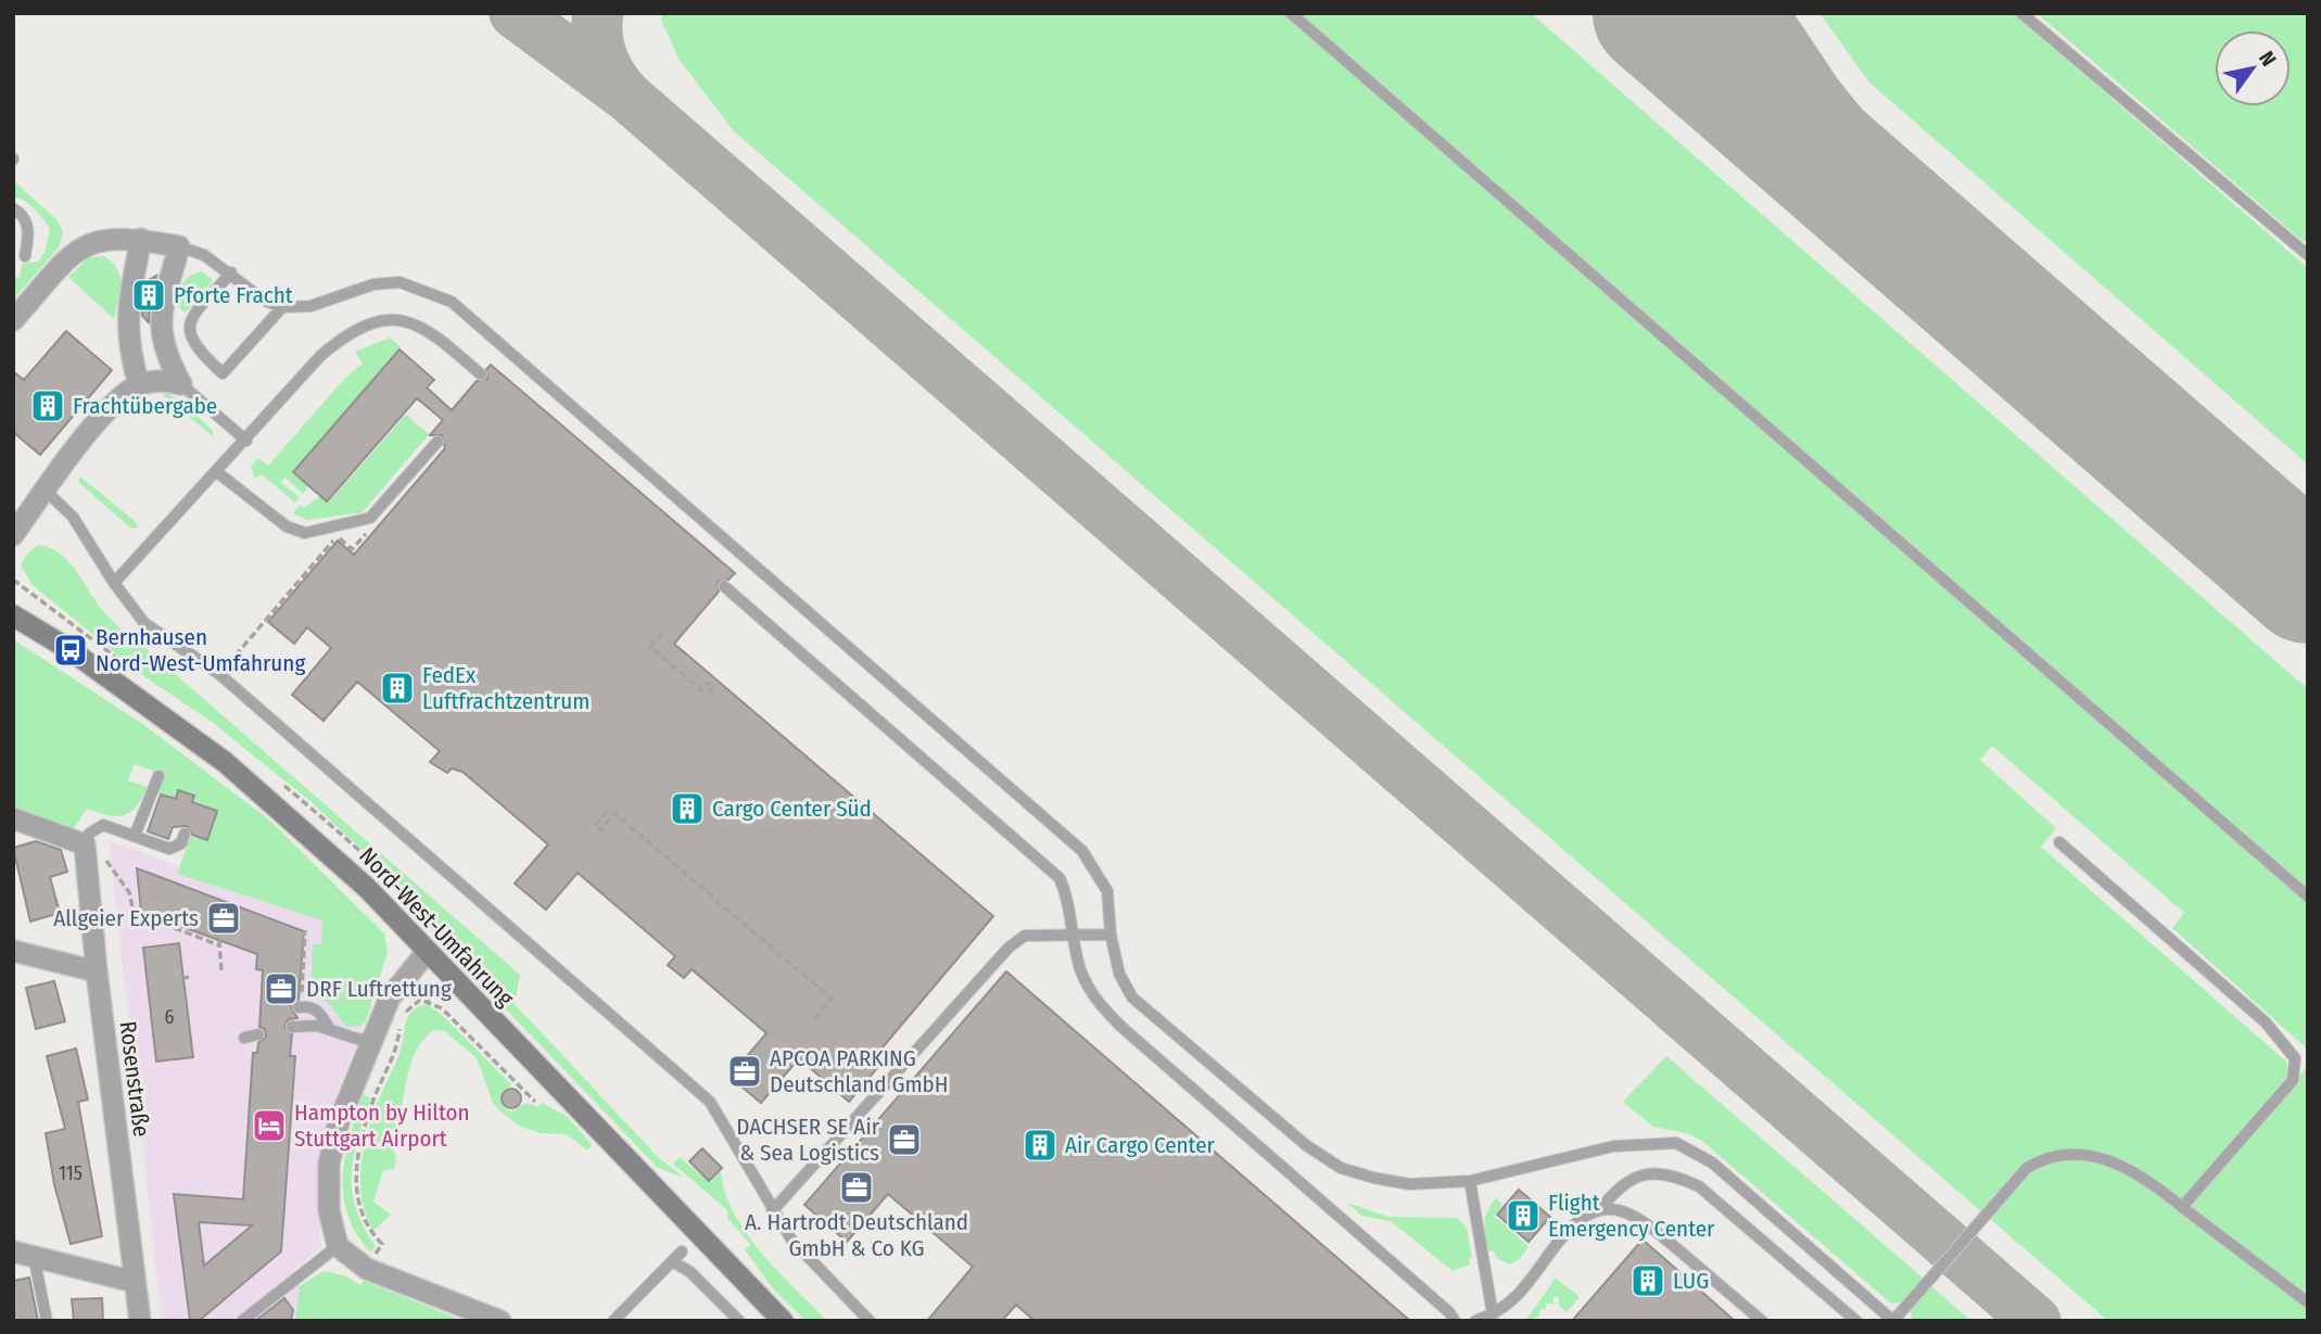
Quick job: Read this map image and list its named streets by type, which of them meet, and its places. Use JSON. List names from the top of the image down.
{
  "streets": {
    "main road": ["Nord-West-Umfahrung"],
    "street": ["Rosenstraße"]
  },
  "places": {
    "building": [
      "Pforte Fracht",
      "Frachtübergabe",
      "FedEx Luftfrachtzentrum",
      "Cargo Center Süd",
      "Air Cargo Center",
      "Flight Emergency Center",
      "LUG"
    ],
    "bus stop": ["Bernhausen Nord-West-Umfahrung"],
    "office": [
      "Allgeier Experts",
      "DRF Luftrettung",
      "APCOA PARKING Deutschland GmbH",
      "DACHSER SE Air & Sea Logistics",
      "A. Hartrodt Deutschland GmbH & Co KG"
    ],
    "hotel": ["Hampton by Hilton Stuttgart Airport"]
  },
  "house_numbers": ["6", "115"],
  "north": "top right"
}
